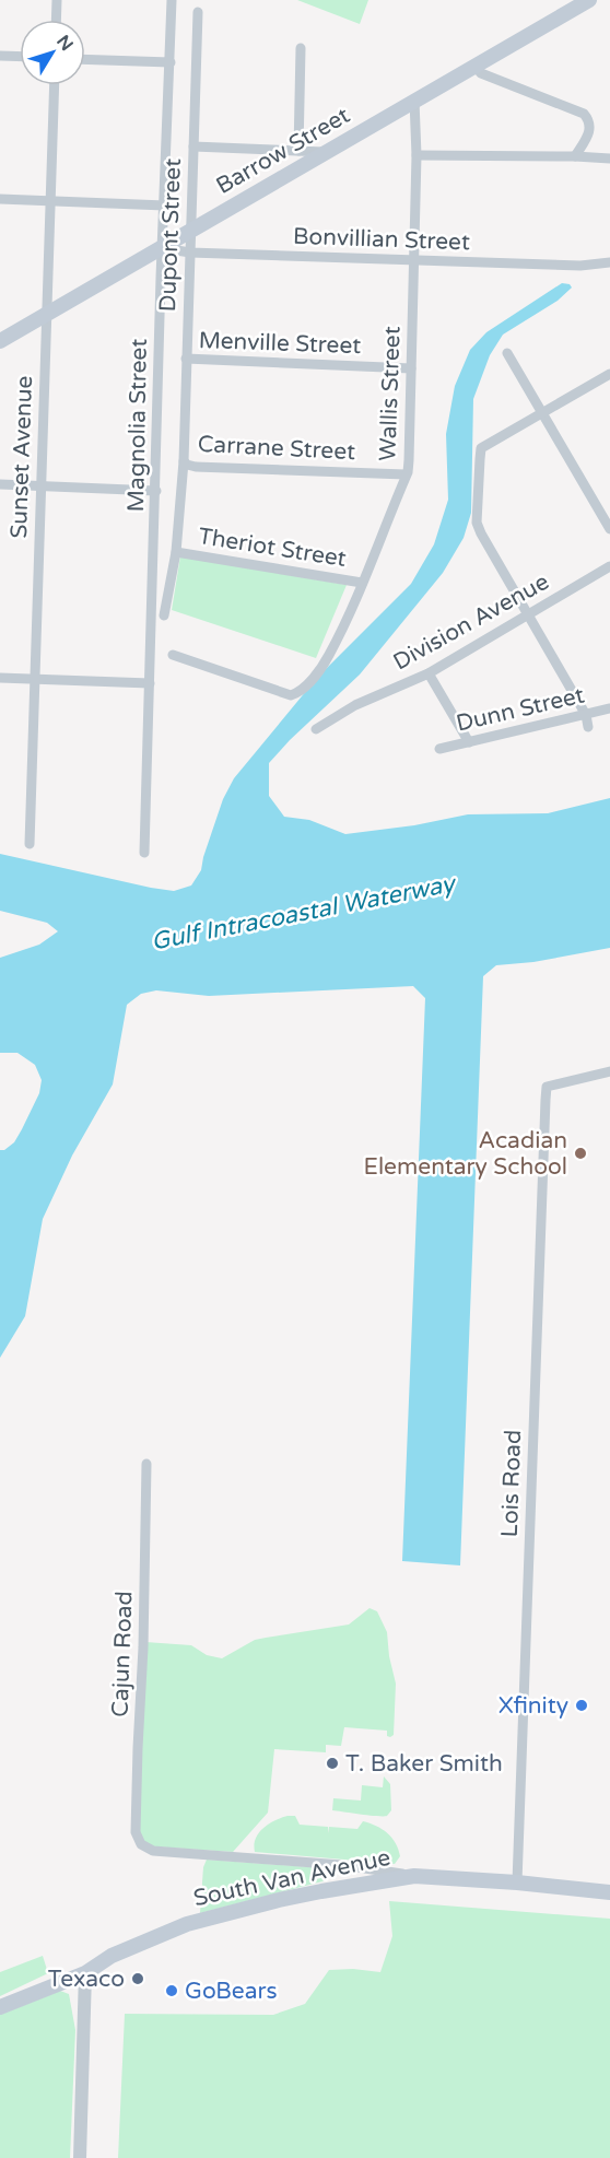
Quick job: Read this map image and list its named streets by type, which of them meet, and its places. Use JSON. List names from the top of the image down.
{
  "streets": {
    "main road": ["Barrow Street", "South Van Avenue"],
    "street": [
      "Dupont Street",
      "Bonvillian Street",
      "Menville Street",
      "Wallis Street",
      "Magnolia Street",
      "Carrane Street",
      "Sunset Avenue",
      "Theriot Street",
      "Division Avenue",
      "Dunn Street",
      "Lois Road",
      "Cajun Road"
    ]
  },
  "crossings": [
    ["Barrow Street", "Dupont Street"],
    ["Barrow Street", "Bonvillian Street"],
    ["Barrow Street", "Wallis Street"],
    ["Barrow Street", "Magnolia Street"],
    ["Barrow Street", "Sunset Avenue"],
    ["Dupont Street", "Bonvillian Street"],
    ["Dupont Street", "Menville Street"],
    ["Dupont Street", "Carrane Street"],
    ["Dupont Street", "Theriot Street"],
    ["Bonvillian Street", "Wallis Street"],
    ["Bonvillian Street", "Magnolia Street"],
    ["Menville Street", "Wallis Street"],
    ["Wallis Street", "Carrane Street"],
    ["Wallis Street", "Theriot Street"],
    ["Lois Road", "South Van Avenue"]
  ],
  "water": ["Gulf Intracoastal Waterway"],
  "places": [
    "Acadian Elementary School",
    "Xfinity",
    "T. Baker Smith",
    "Texaco",
    "GoBears"
  ],
  "north": "top right"
}
